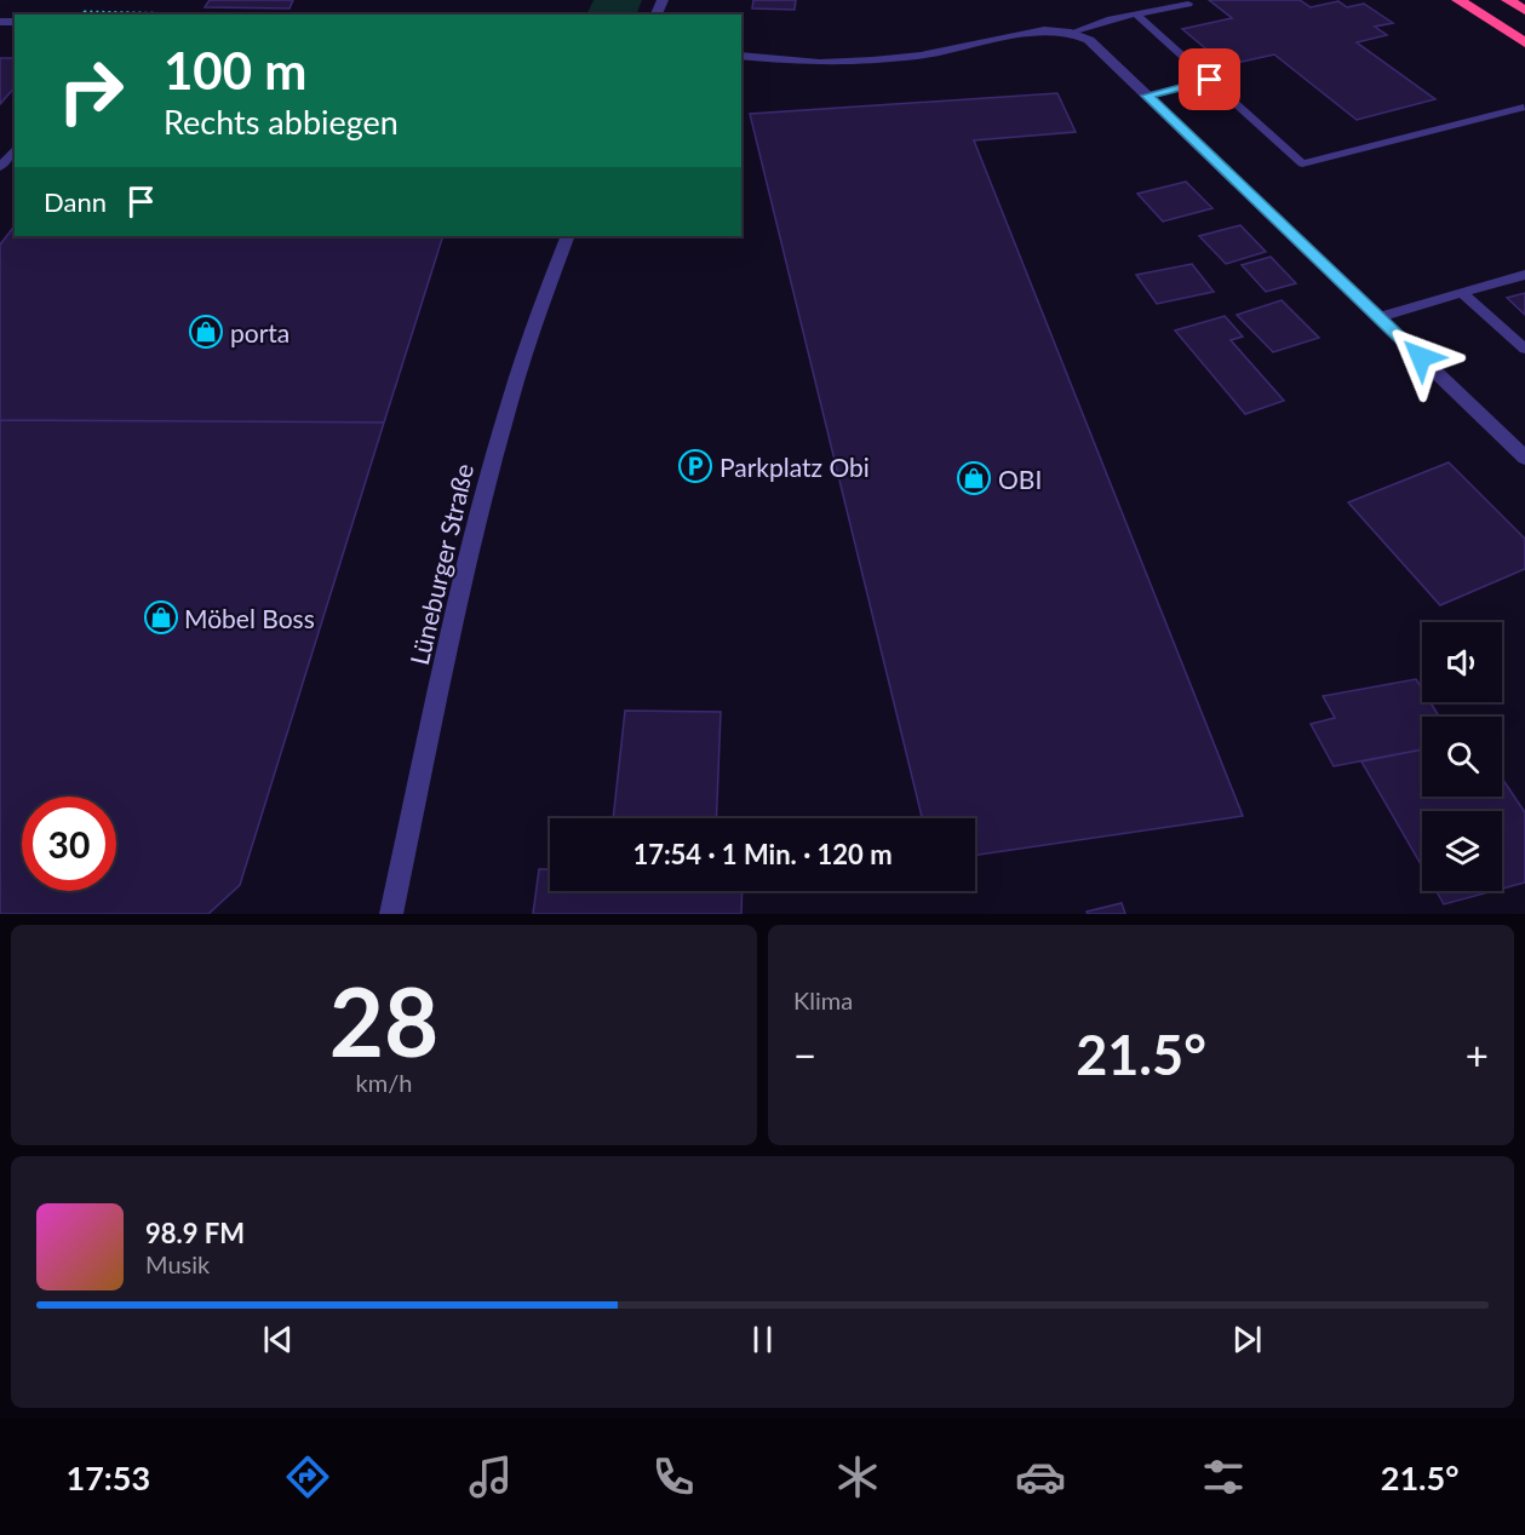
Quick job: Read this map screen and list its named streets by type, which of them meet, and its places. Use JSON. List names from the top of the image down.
{
  "streets": {
    "street": ["Lüneburger Straße"]
  },
  "places": {
    "shop": ["porta", "OBI", "Möbel Boss"],
    "parking": ["Parkplatz Obi"]
  },
  "page": {
    "turn": ["100 m", "Rechts abbiegen"],
    "then": "Dann",
    "limit": "30",
    "trip": "17:54 · 1 Min. · 120 m",
    "tile": [
      ["28", "km/h"],
      "Klima"
    ],
    "heat": ["−", "21.5°", "+"],
    "song": ["98.9 FM", "Musik"],
    "tabs": ["17:53", "21.5°"]
  }
}
